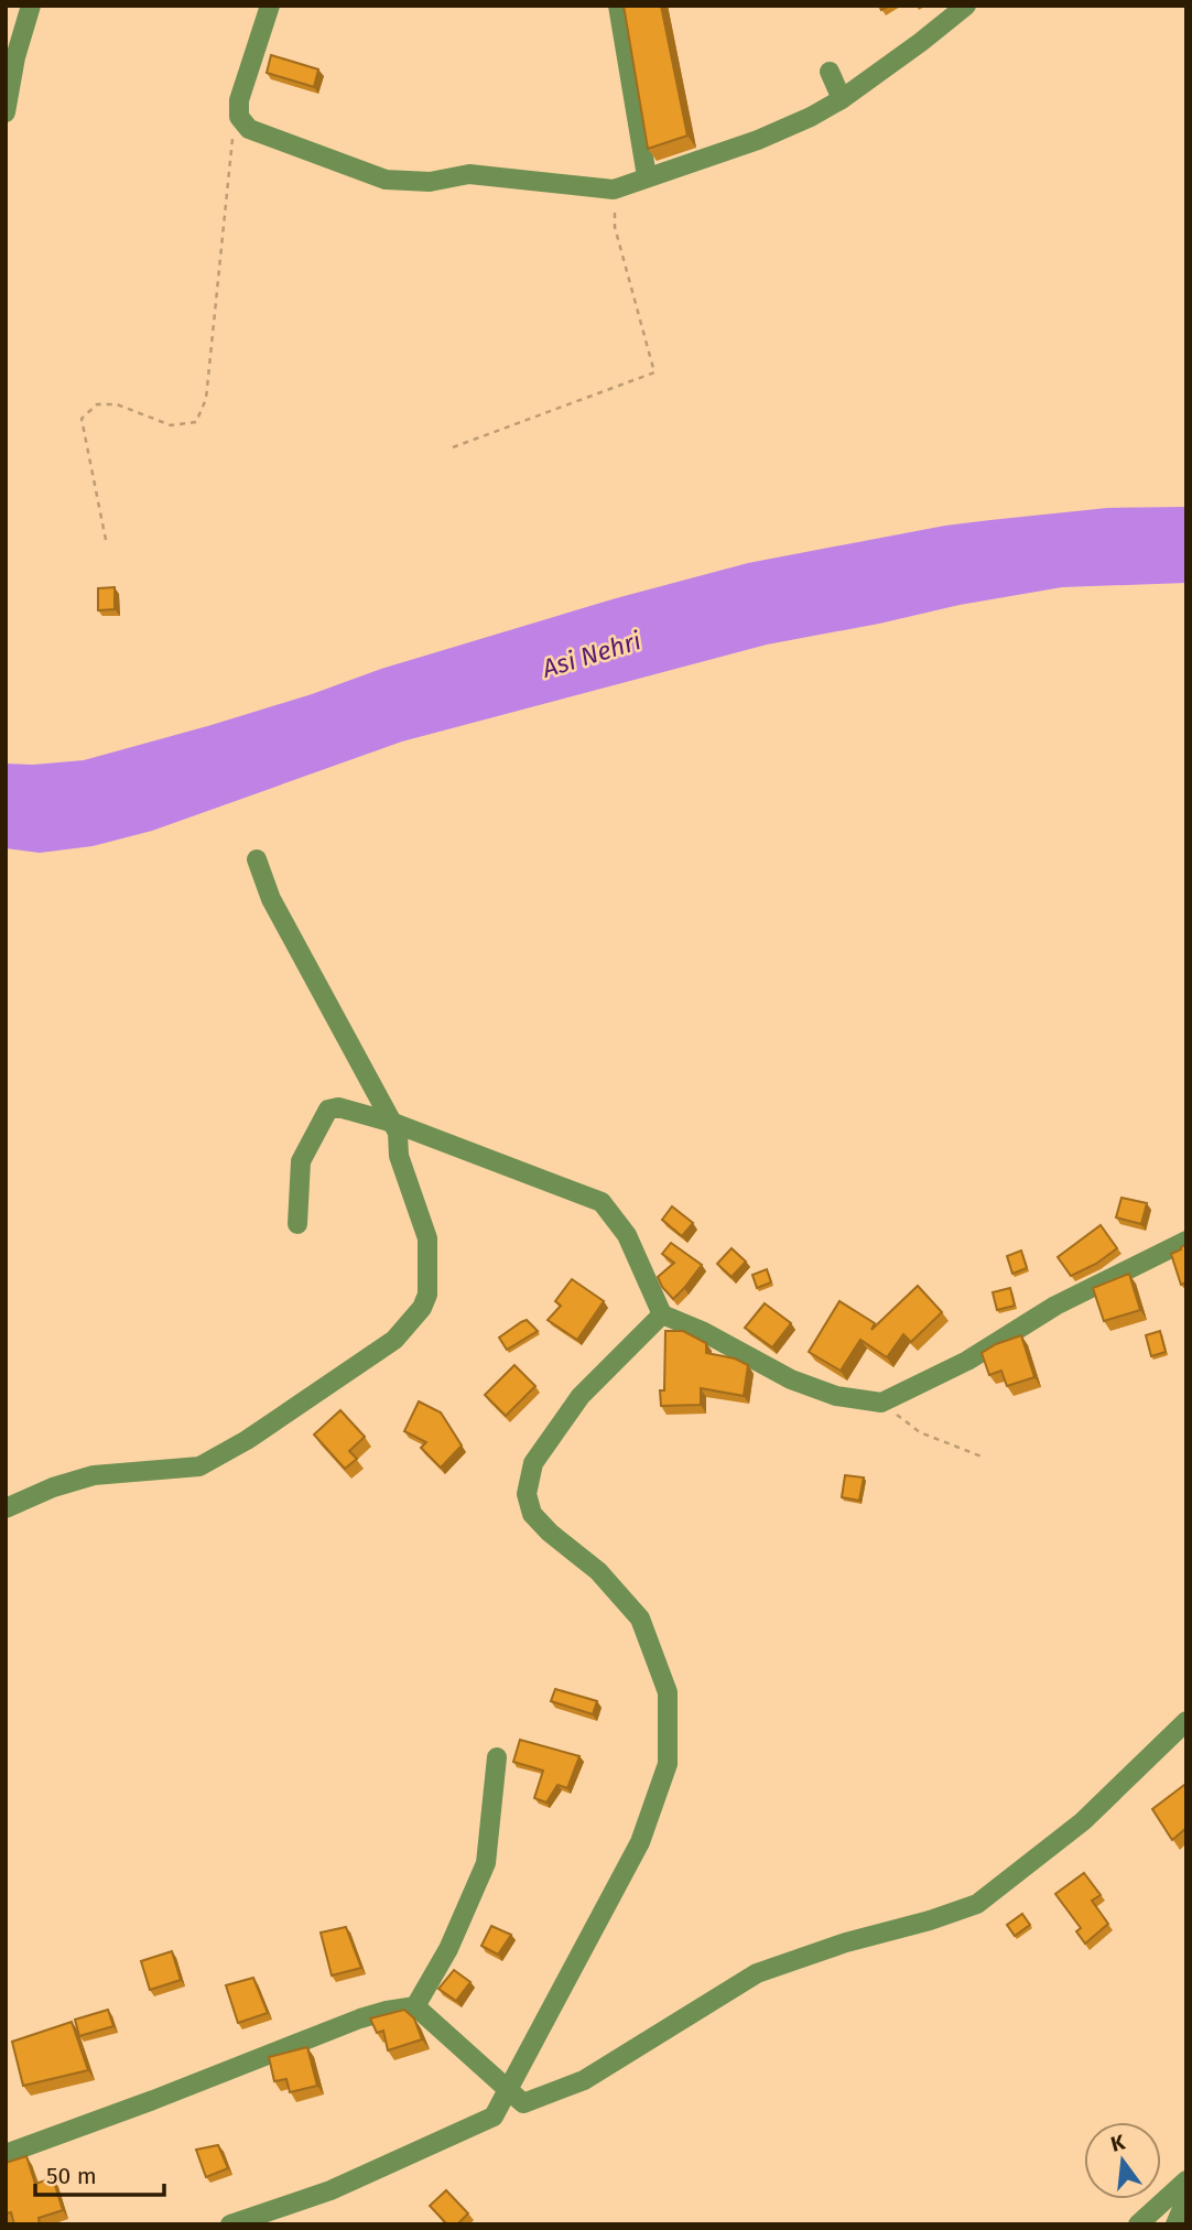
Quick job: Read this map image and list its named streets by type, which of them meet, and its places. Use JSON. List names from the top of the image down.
{
  "water": ["Asi Nehri"],
  "scale_bar": "50 m",
  "north": "top"
}
